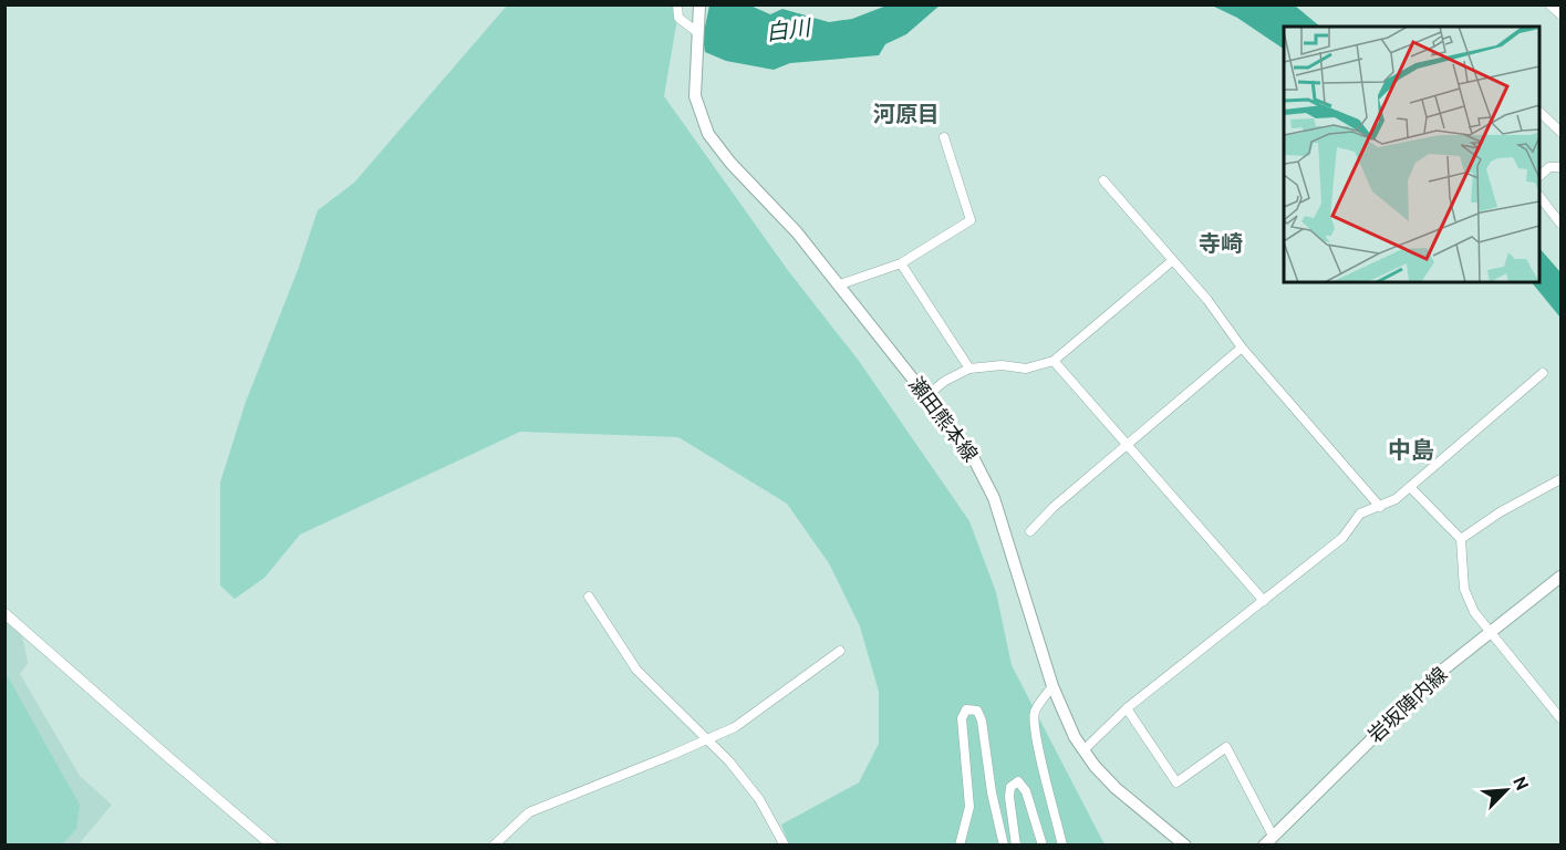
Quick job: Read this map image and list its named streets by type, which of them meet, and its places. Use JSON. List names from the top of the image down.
{
  "streets": {
    "main road": ["瀬田熊本線", "岩坂陣内線"]
  },
  "districts": ["河原目", "寺崎", "中島"],
  "water": ["白川"],
  "north": "top right"
}
